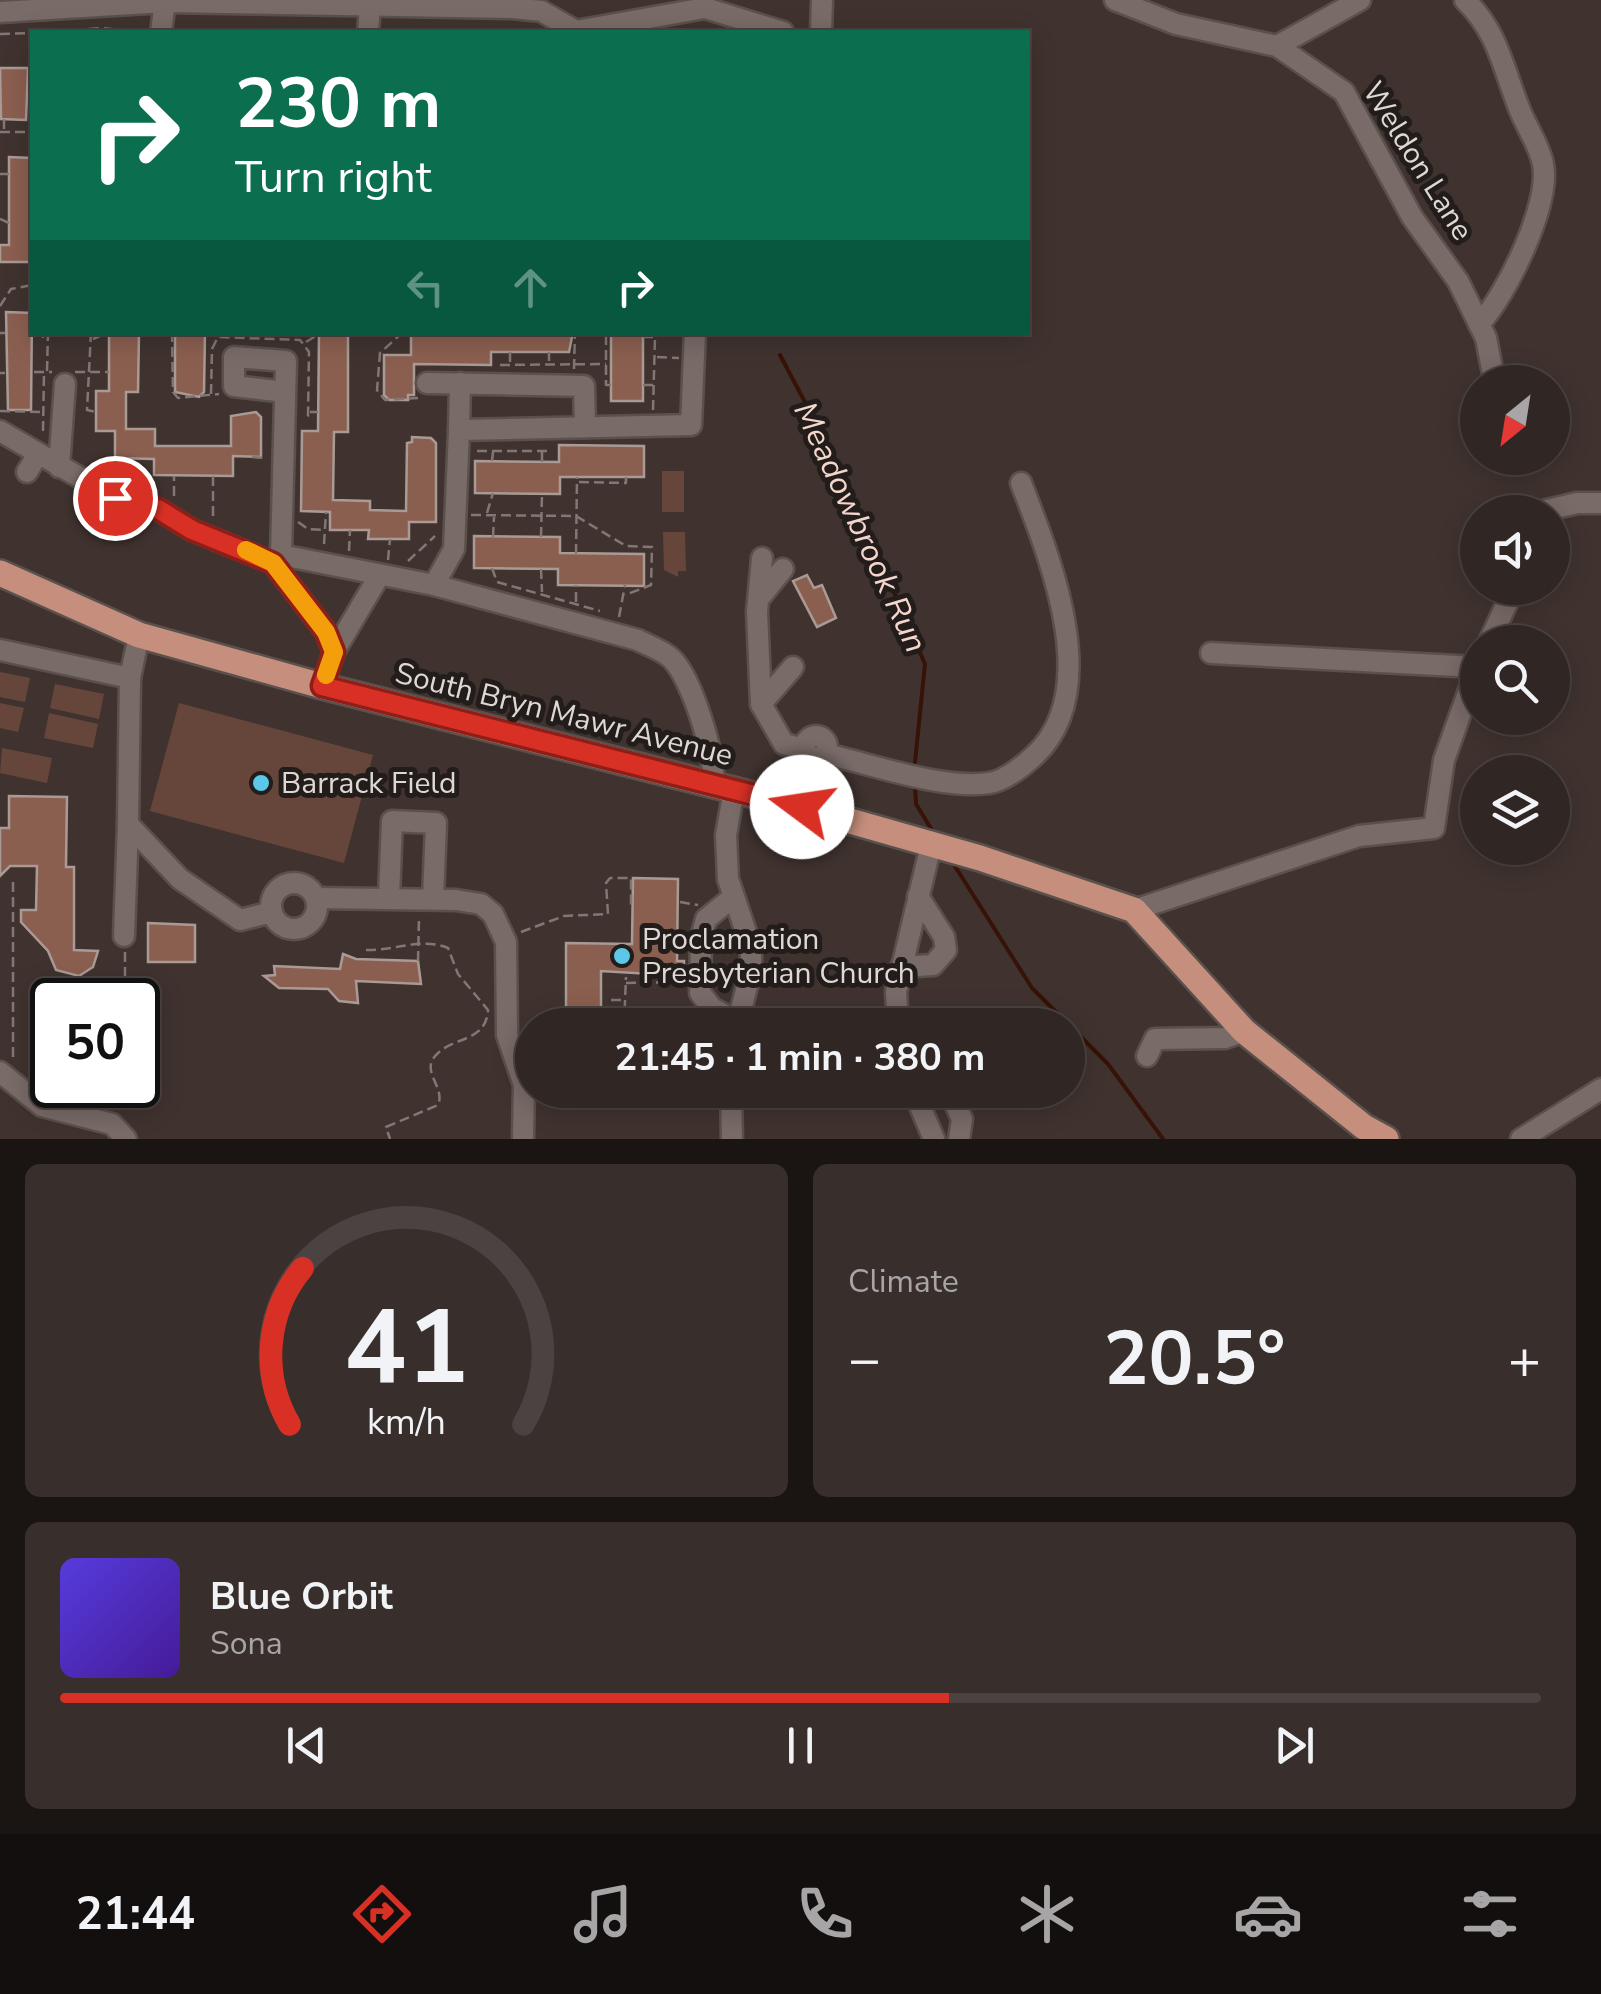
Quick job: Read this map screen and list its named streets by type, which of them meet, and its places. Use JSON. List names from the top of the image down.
{
  "streets": {
    "main road": ["South Bryn Mawr Avenue"],
    "street": ["Weldon Lane"]
  },
  "water": ["Meadowbrook Run"],
  "places": ["Barrack Field", "Proclamation Presbyterian Church"],
  "north": "bottom left",
  "page": {
    "turn": ["230 m", "Turn right"],
    "limit": "50",
    "trip": "21:45 · 1 min · 380 m",
    "tile": "Climate",
    "heat": ["−", "20.5°", "+"],
    "song": ["Blue Orbit", "Sona"],
    "tabs": "21:44",
    "gauge": ["41", "km/h"]
  }
}
